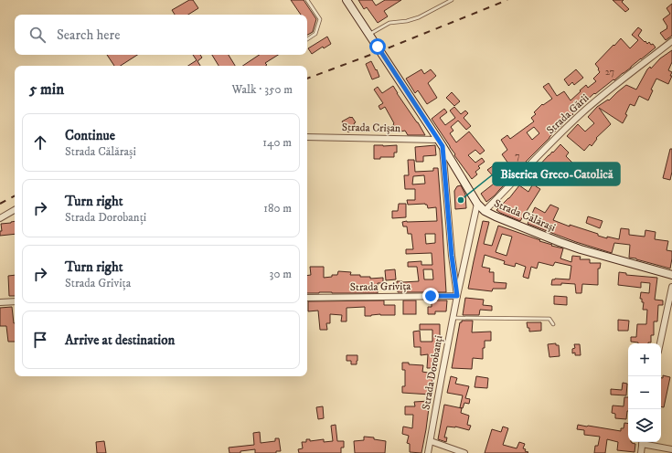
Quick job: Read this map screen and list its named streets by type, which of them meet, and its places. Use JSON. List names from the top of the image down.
{
  "streets": {
    "main road": ["Strada Călărași"],
    "street": [
      "Strada Gării",
      "Strada Crișan",
      "Strada Grivița",
      "Strada Dorobanți"
    ]
  },
  "crossings": [
    ["Strada Gării", "Strada Călărași"],
    ["Strada Crișan", "Strada Călărași"],
    ["Strada Crișan", "Strada Dorobanți"],
    ["Strada Călărași", "Strada Dorobanți"],
    ["Strada Grivița", "Strada Dorobanți"]
  ],
  "places": ["Biserica Greco-Catolică"],
  "house_numbers": ["27", "7"],
  "page": {
    "search": "Search here",
    "heading": ["5 min", "Walk · 350 m"],
    "list": [
      ["Continue", "Strada Călărași", "140 m"],
      ["Turn right", "Strada Dorobanți", "180 m"],
      ["Turn right", "Strada Grivița", "30 m"],
      "Arrive at destination"
    ],
    "map_buttons": ["+", "−"]
  }
}
